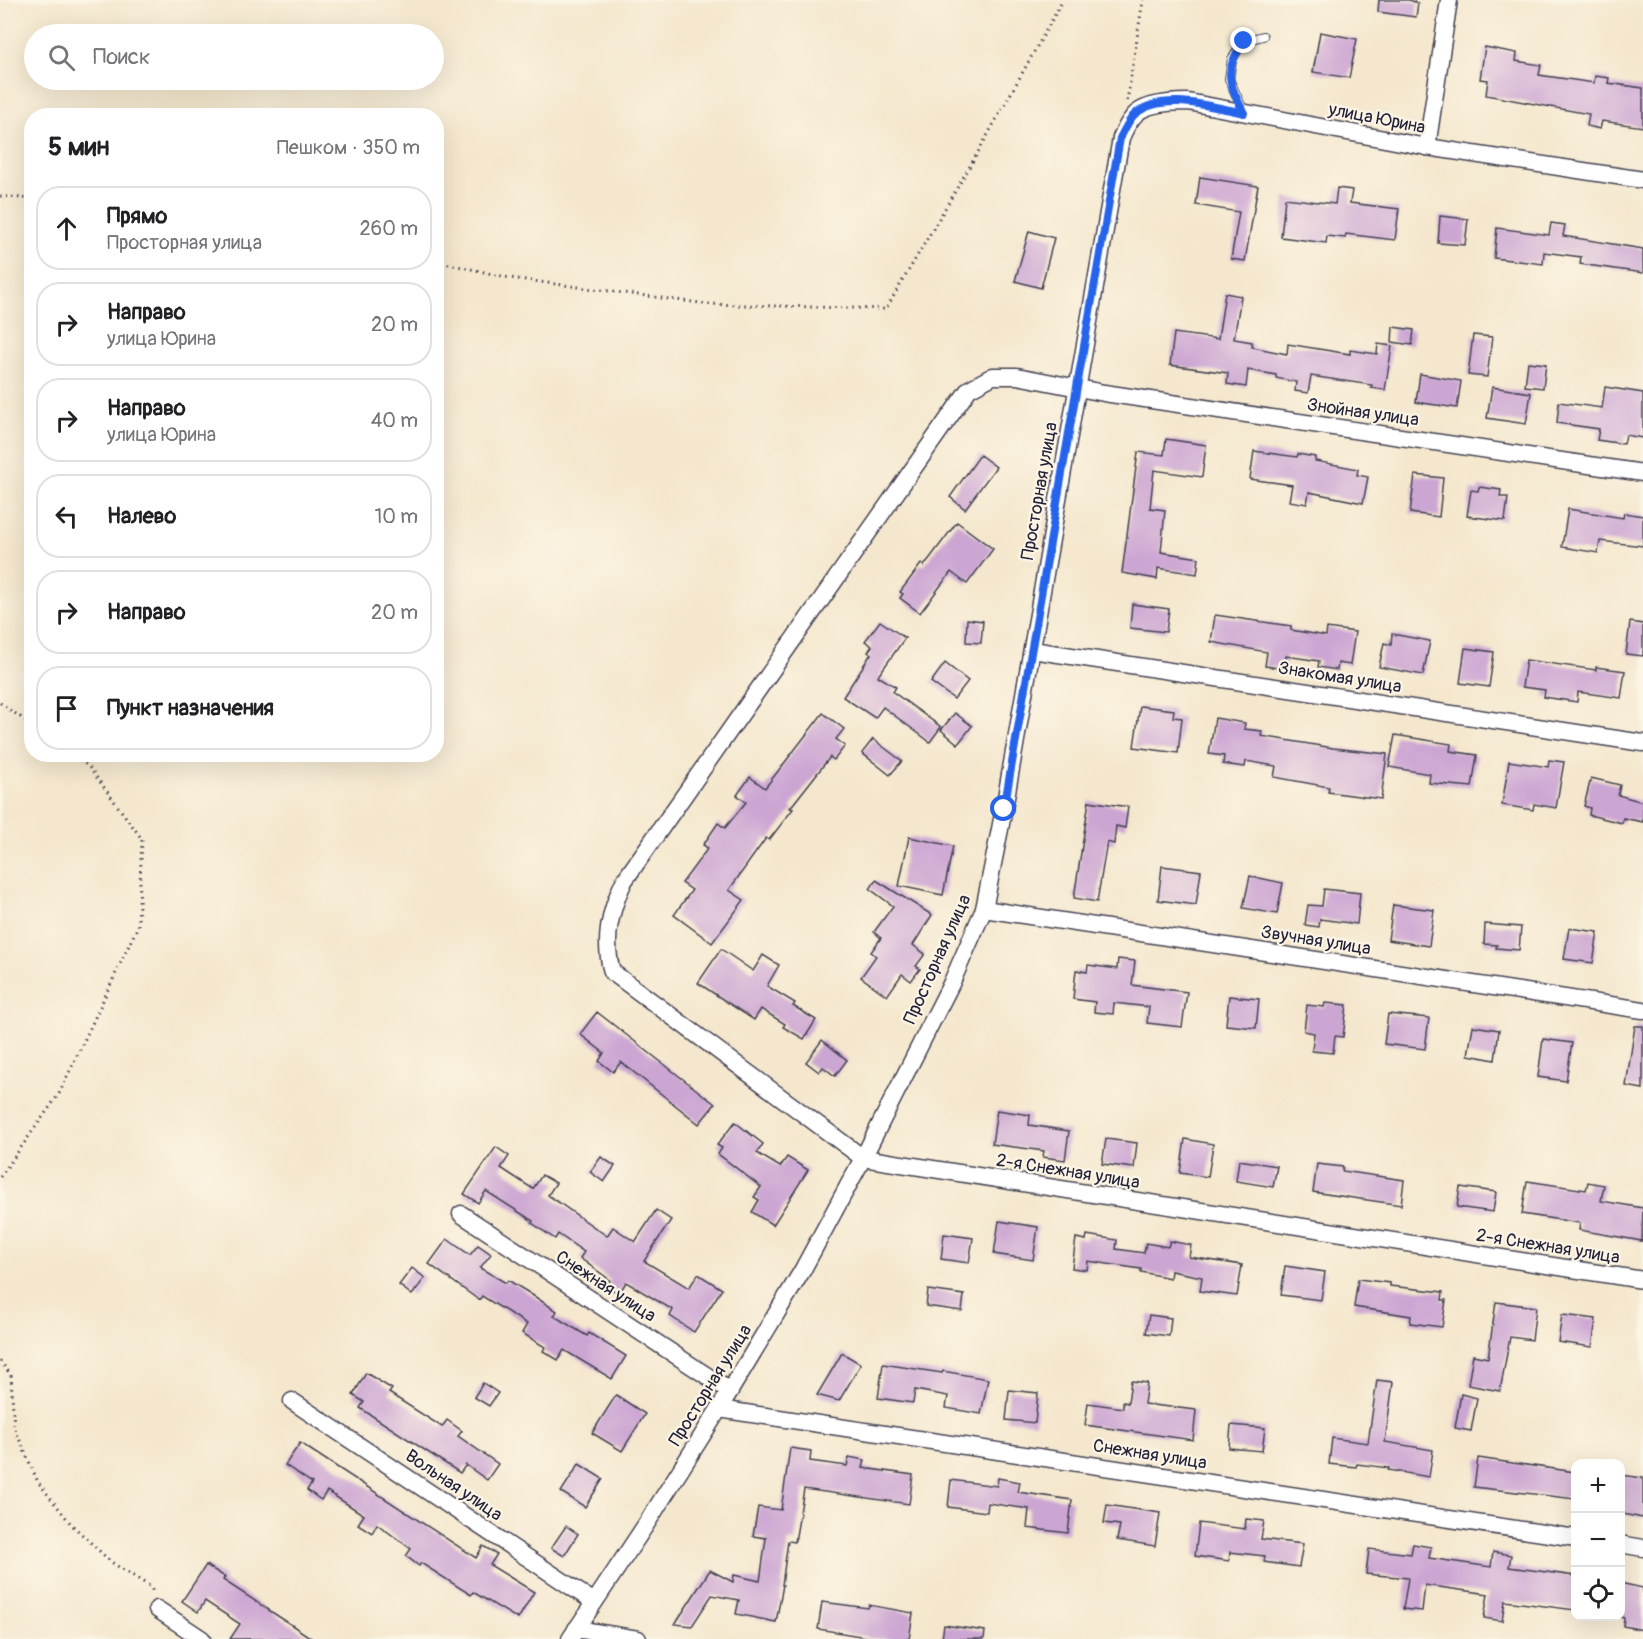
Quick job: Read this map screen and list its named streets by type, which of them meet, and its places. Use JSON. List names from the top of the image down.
{
  "streets": {
    "street": [
      "улица Юрина",
      "Знойная улица",
      "Просторная улица",
      "Знакомая улица",
      "Звучная улица",
      "2-я Снежная улица",
      "Снежная улица",
      "Вольная улица"
    ]
  },
  "crossings": [
    ["улица Юрина", "Просторная улица"],
    ["Знойная улица", "Просторная улица"],
    ["Знойная улица", "2-я Снежная улица"],
    ["Просторная улица", "Знакомая улица"],
    ["Просторная улица", "Звучная улица"],
    ["Просторная улица", "2-я Снежная улица"],
    ["Просторная улица", "Снежная улица"],
    ["Просторная улица", "Вольная улица"]
  ],
  "page": {
    "search": "Поиск",
    "heading": ["5 мин", "Пешком · 350 m"],
    "list": [
      ["Прямо", "Просторная улица", "260 m"],
      ["Направо", "улица Юрина", "20 m"],
      ["Направо", "улица Юрина", "40 m"],
      ["Налево", "10 m"],
      ["Направо", "20 m"],
      "Пункт назначения"
    ],
    "map_buttons": ["+", "−"]
  }
}
